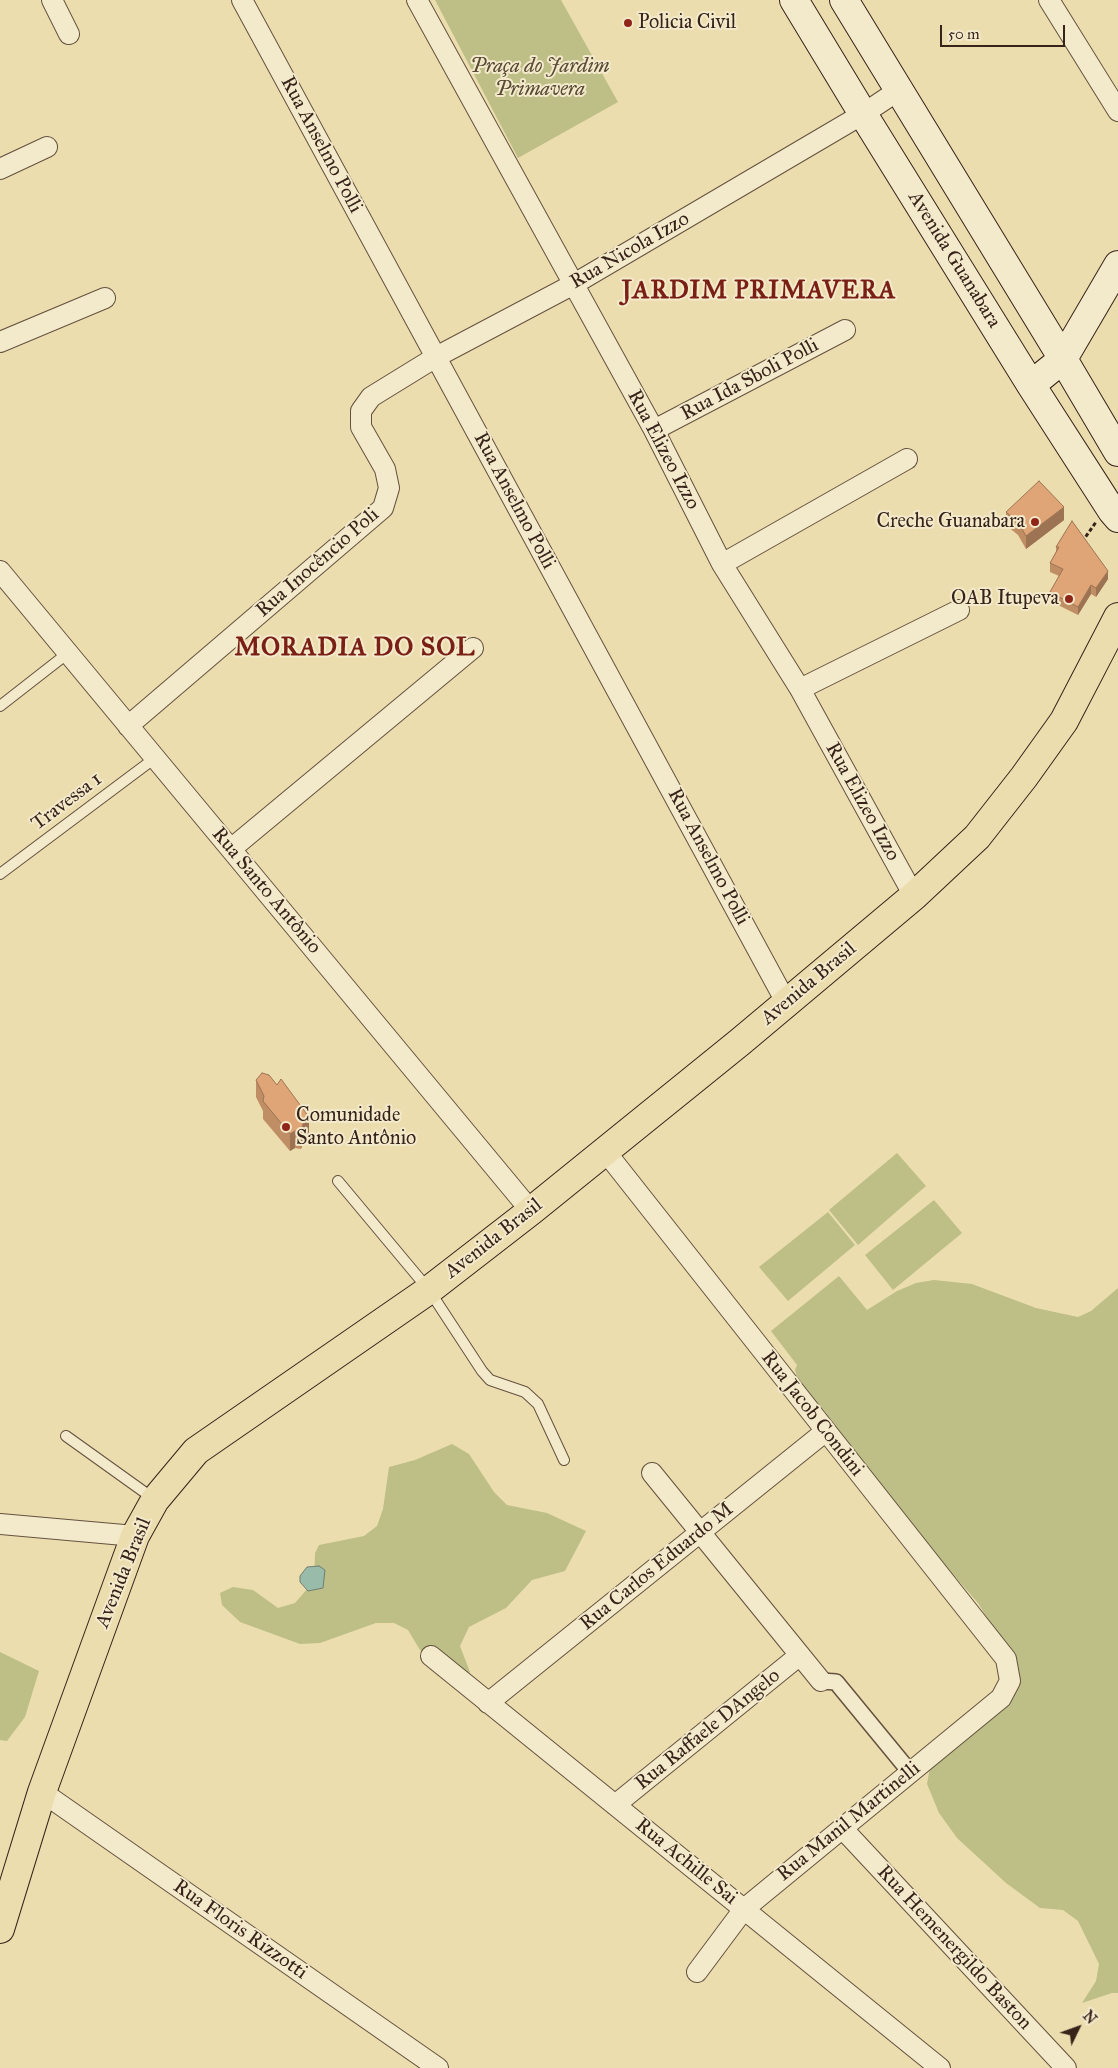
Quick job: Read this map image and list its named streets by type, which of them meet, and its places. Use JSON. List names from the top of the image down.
{
  "streets": {
    "main road": ["Avenida Guanabara", "Avenida Brasil"],
    "street": [
      "Rua Anselmo Polli",
      "Rua Nicola Izzo",
      "Rua Ida Sboli Polli",
      "Rua Elizeo Izzo",
      "Rua Inocêncio Poli",
      "Rua Santo Antônio",
      "Rua Jacob Condini",
      "Rua Carlos Eduardo M",
      "Rua Raffaele DAngelo",
      "Rua Manil Martinelli",
      "Rua Achille Sai",
      "Rua Floris Rizzotti",
      "Rua Hemenergildo Baston"
    ],
    "lane": ["Travessa 1"]
  },
  "crossings": [
    ["Rua Anselmo Polli", "Rua Nicola Izzo"],
    ["Rua Anselmo Polli", "Avenida Brasil"],
    ["Rua Nicola Izzo", "Avenida Guanabara"],
    ["Rua Nicola Izzo", "Rua Elizeo Izzo"],
    ["Rua Nicola Izzo", "Rua Inocêncio Poli"],
    ["Rua Ida Sboli Polli", "Rua Elizeo Izzo"],
    ["Rua Elizeo Izzo", "Avenida Brasil"],
    ["Rua Inocêncio Poli", "Rua Santo Antônio"],
    ["Travessa 1", "Rua Santo Antônio"],
    ["Rua Santo Antônio", "Avenida Brasil"],
    ["Avenida Brasil", "Rua Jacob Condini"],
    ["Avenida Brasil", "Rua Floris Rizzotti"],
    ["Rua Jacob Condini", "Rua Carlos Eduardo M"],
    ["Rua Jacob Condini", "Rua Manil Martinelli"],
    ["Rua Carlos Eduardo M", "Rua Achille Sai"],
    ["Rua Raffaele DAngelo", "Rua Achille Sai"],
    ["Rua Manil Martinelli", "Rua Achille Sai"],
    ["Rua Manil Martinelli", "Rua Hemenergildo Baston"]
  ],
  "districts": ["JARDIM PRIMAVERA", "MORADIA DO SOL"],
  "parks": ["Praça do Jardim Primavera"],
  "places": [
    "Policia Civil",
    "Creche Guanabara",
    "OAB Itupeva",
    "Comunidade Santo Antônio"
  ],
  "scale_bar": "50 m",
  "north": "top right"
}
